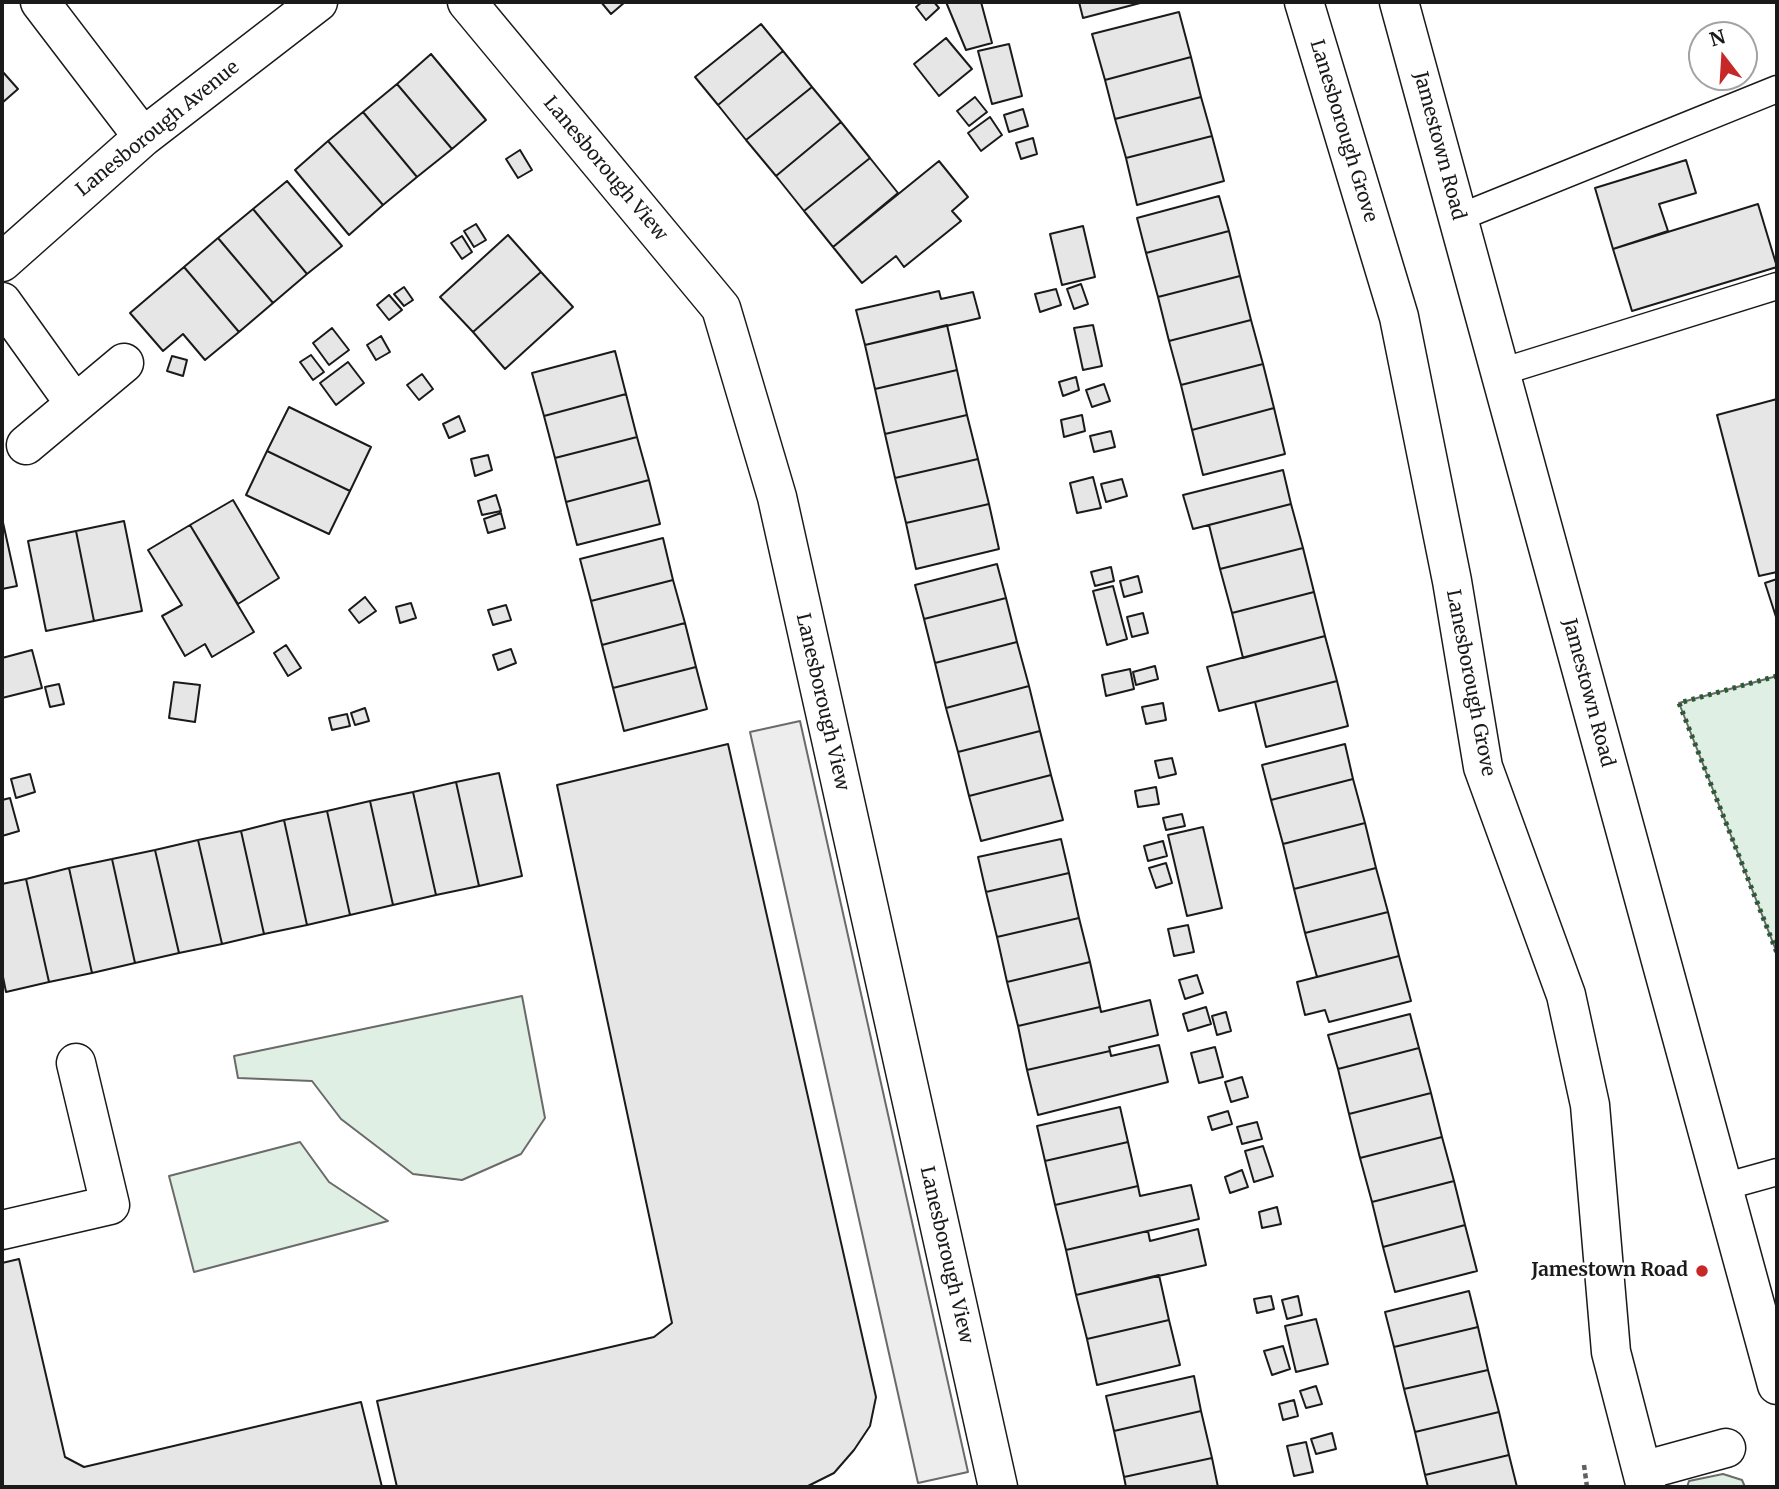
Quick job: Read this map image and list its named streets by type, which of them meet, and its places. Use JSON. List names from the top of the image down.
{
  "streets": {
    "street": [
      "Lanesborough Avenue",
      "Lanesborough Grove",
      "Jamestown Road",
      "Lanesborough View"
    ]
  },
  "places": ["Jamestown Road"],
  "north": "top"
}
